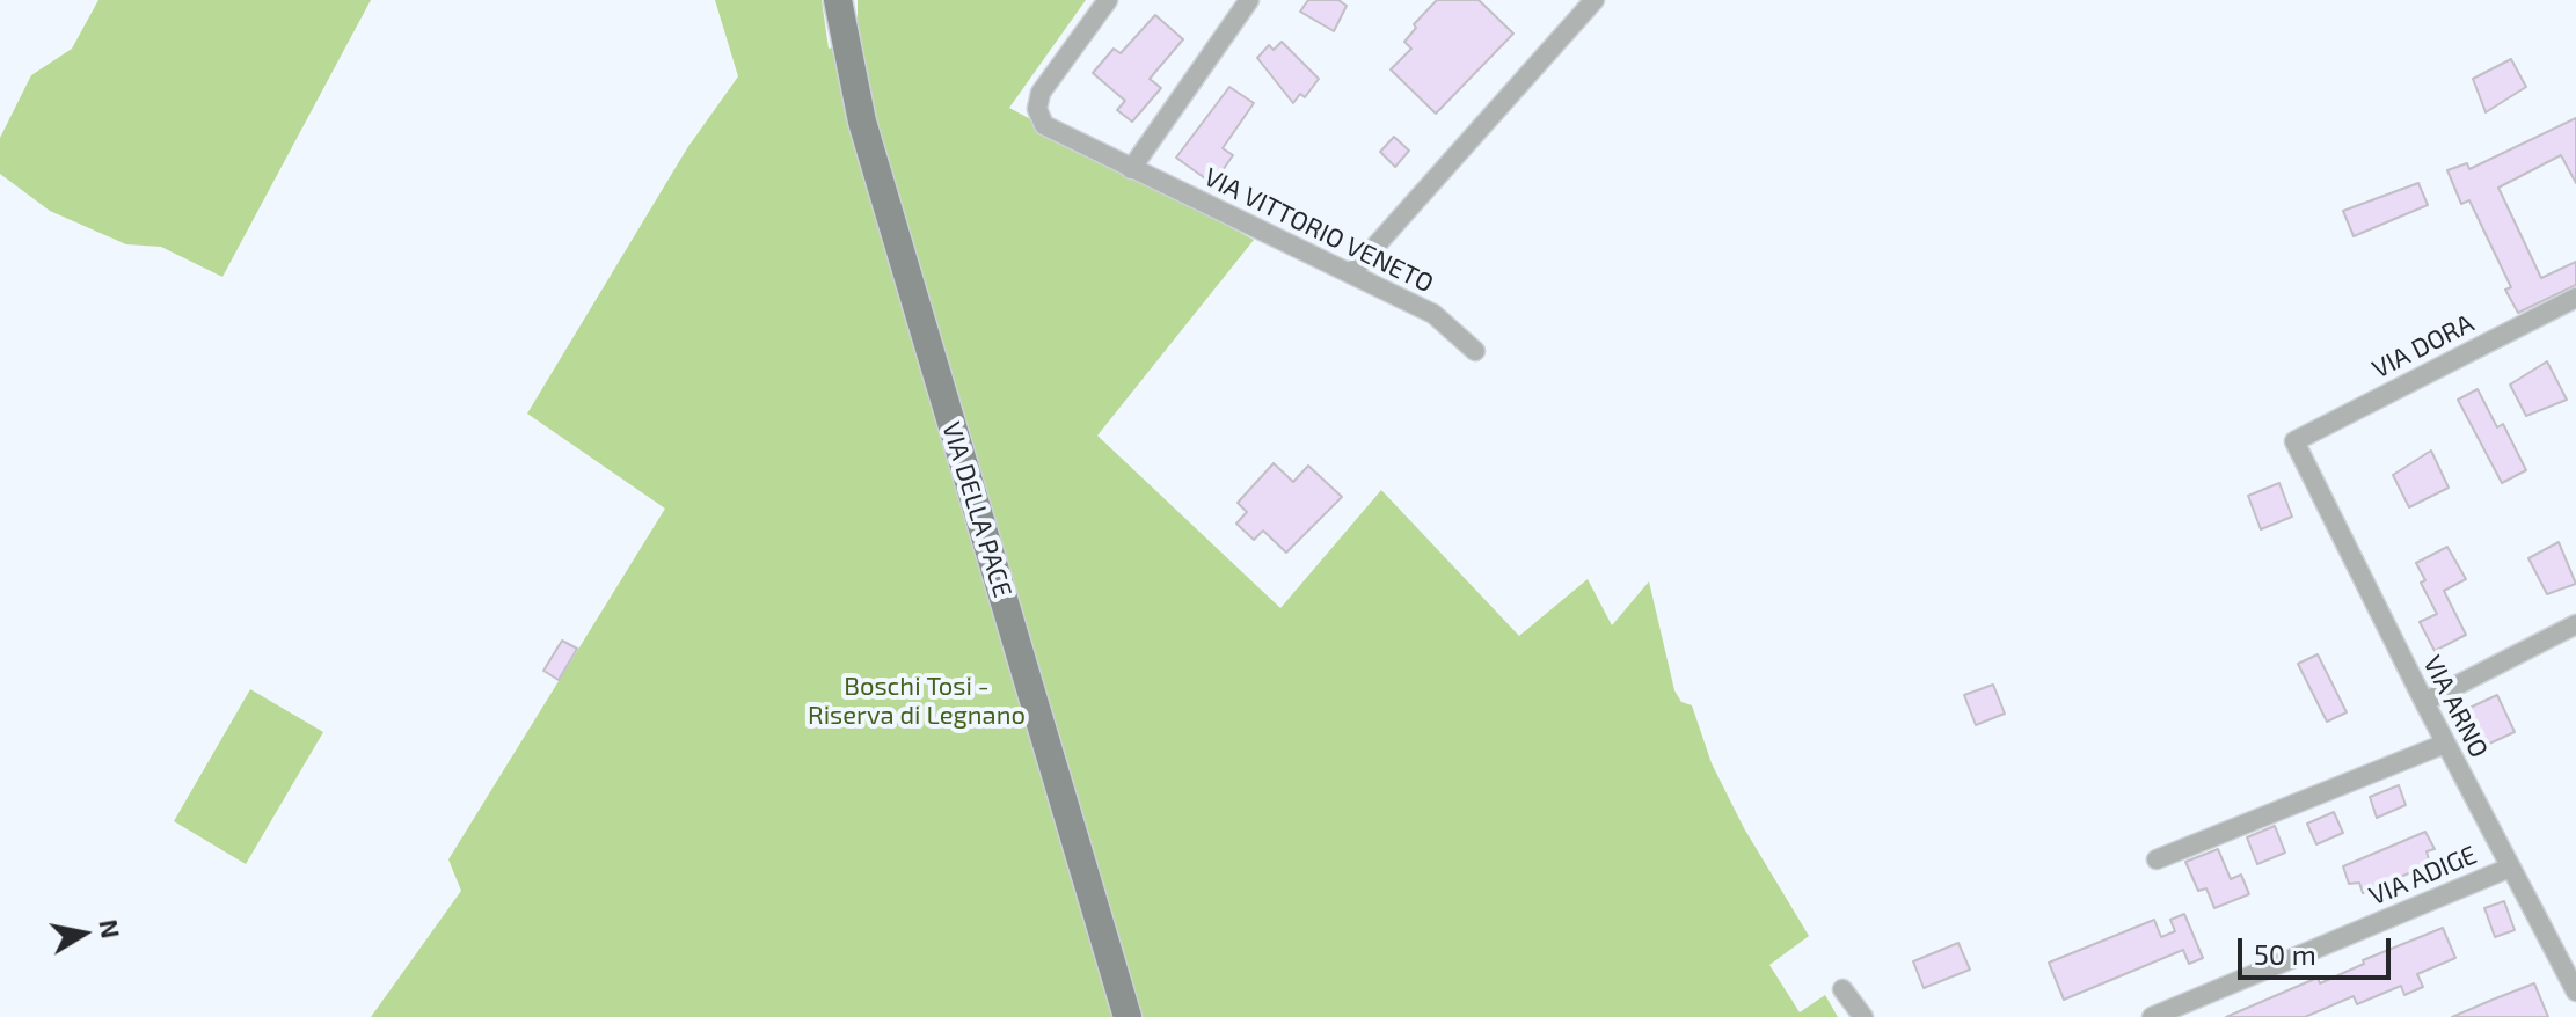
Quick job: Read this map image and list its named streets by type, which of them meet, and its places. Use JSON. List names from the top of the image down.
{
  "streets": {
    "main road": ["VIA DELLA PACE"],
    "street": [
      "VIA VITTORIO VENETO",
      "VIA DORA",
      "VIA ARNO",
      "VIA ADIGE"
    ]
  },
  "crossings": [
    ["VIA DORA", "VIA ARNO"],
    ["VIA ARNO", "VIA ADIGE"]
  ],
  "parks": ["Boschi Tosi - Riserva di Legnano"],
  "scale_bar": "50 m",
  "north": "right"
}
